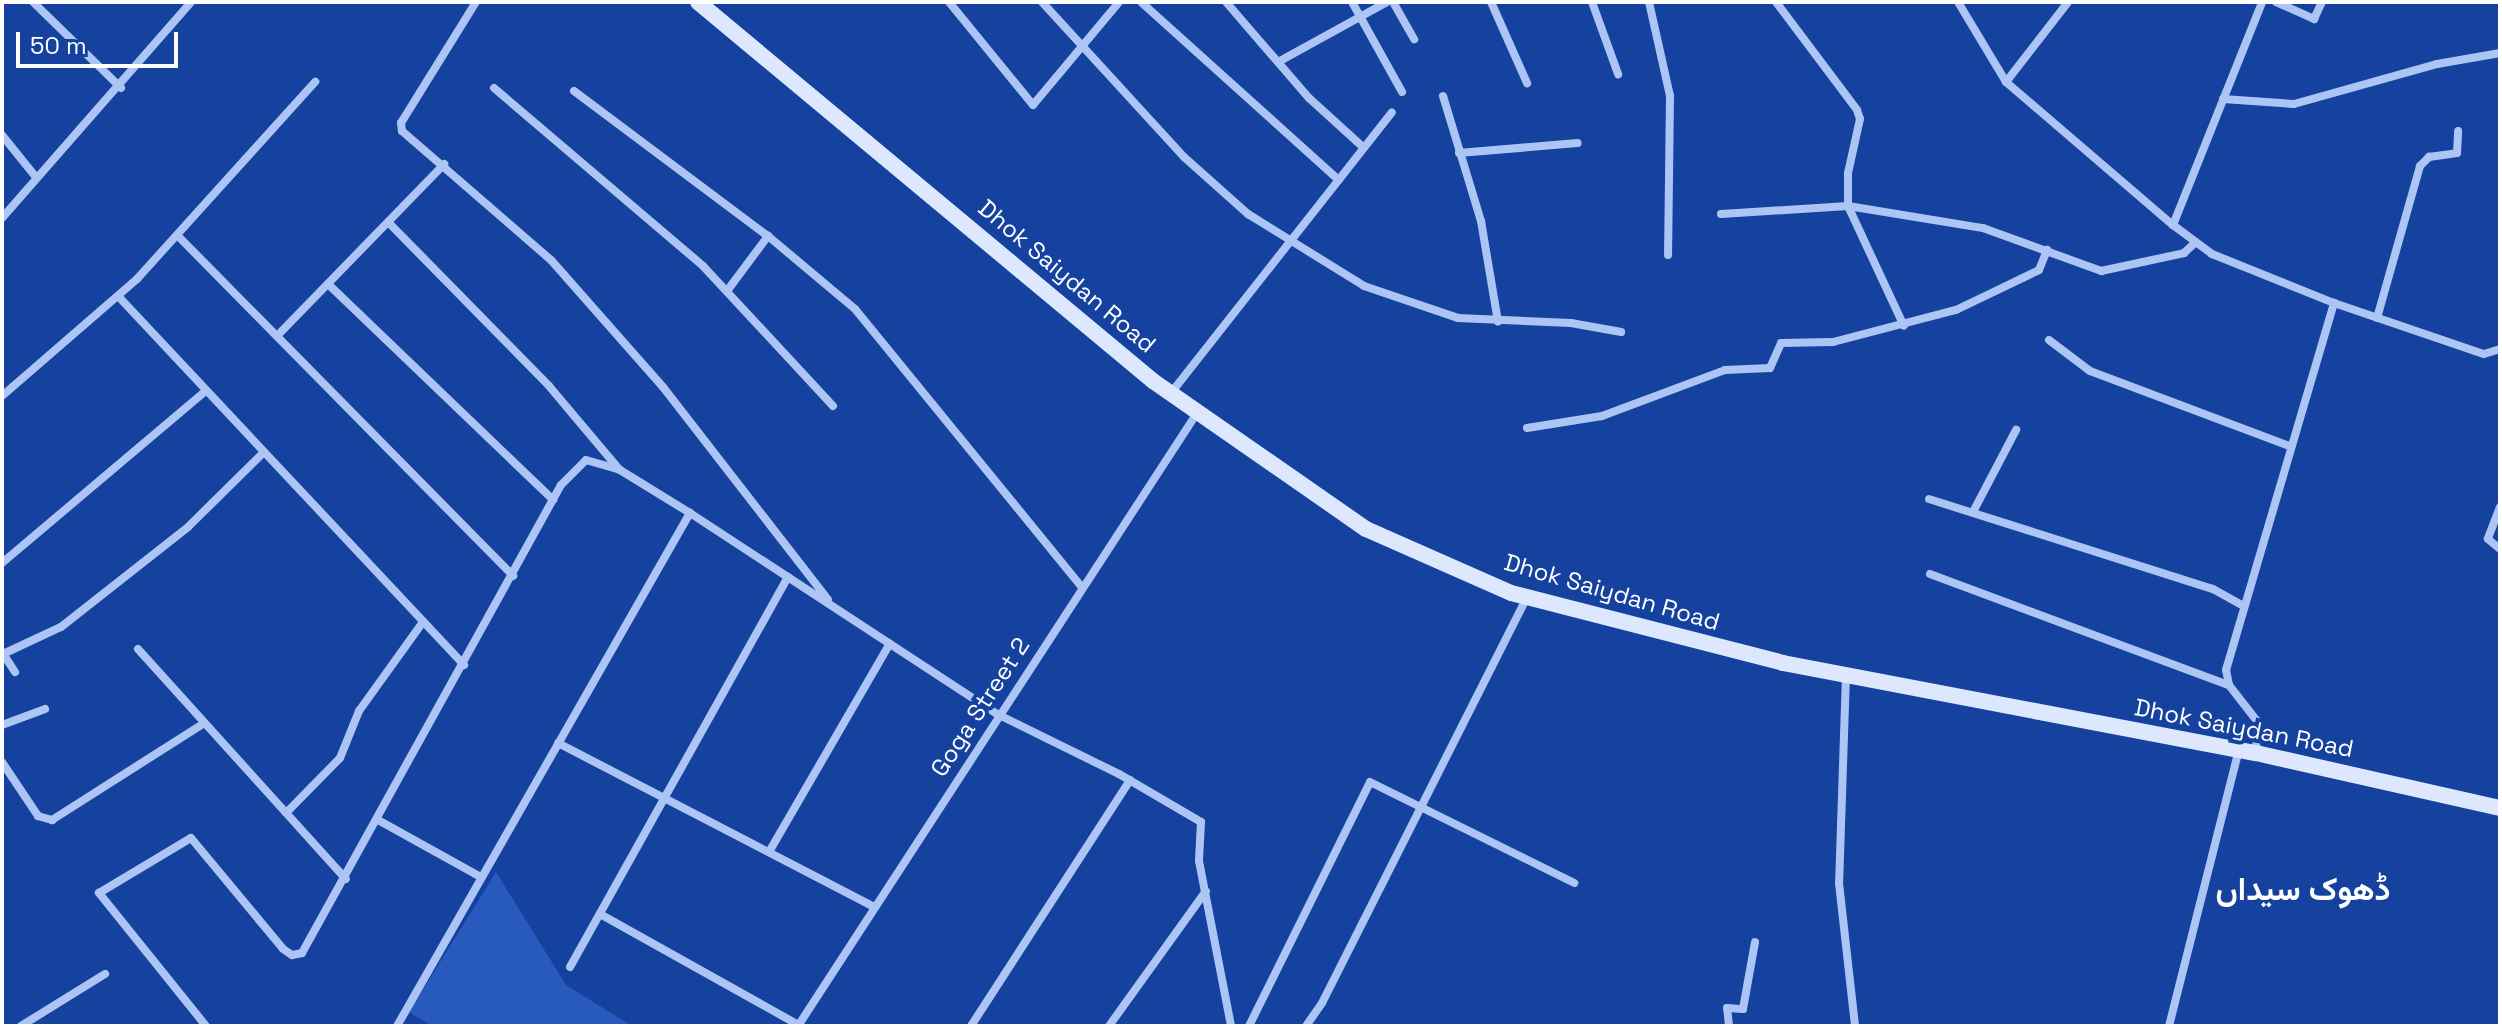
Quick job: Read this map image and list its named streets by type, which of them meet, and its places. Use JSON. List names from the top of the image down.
{
  "streets": {
    "main road": ["Dhok Saiydan Road"],
    "street": ["Goga Street 2"]
  },
  "crossings": [
    ["Dhok Saiydan Road", "Goga Street 2"]
  ],
  "districts": ["ڈھوک سیداں"],
  "scale_bar": "50 m"
}
